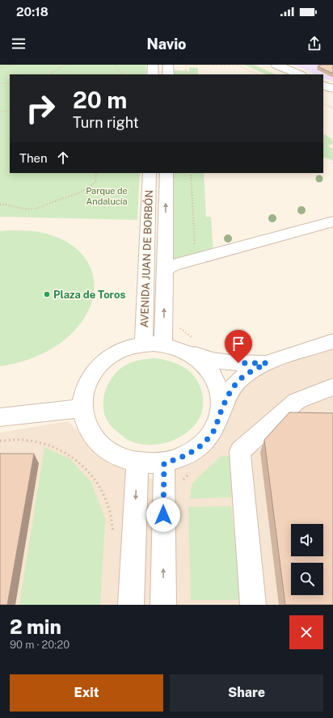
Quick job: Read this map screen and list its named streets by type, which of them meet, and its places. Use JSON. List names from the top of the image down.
{
  "streets": {
    "street": ["AVENIDA JUAN DE BORBÓN"]
  },
  "parks": ["Parque de Andalucía"],
  "places": ["Plaza de Toros"],
  "page": {
    "status": "20:18",
    "header": "Navio",
    "turn": ["20 m", "Turn right"],
    "then": "Then",
    "heading": ["2 min", "90 m · 20:20"],
    "buttons": ["Exit", "Share"]
  }
}
